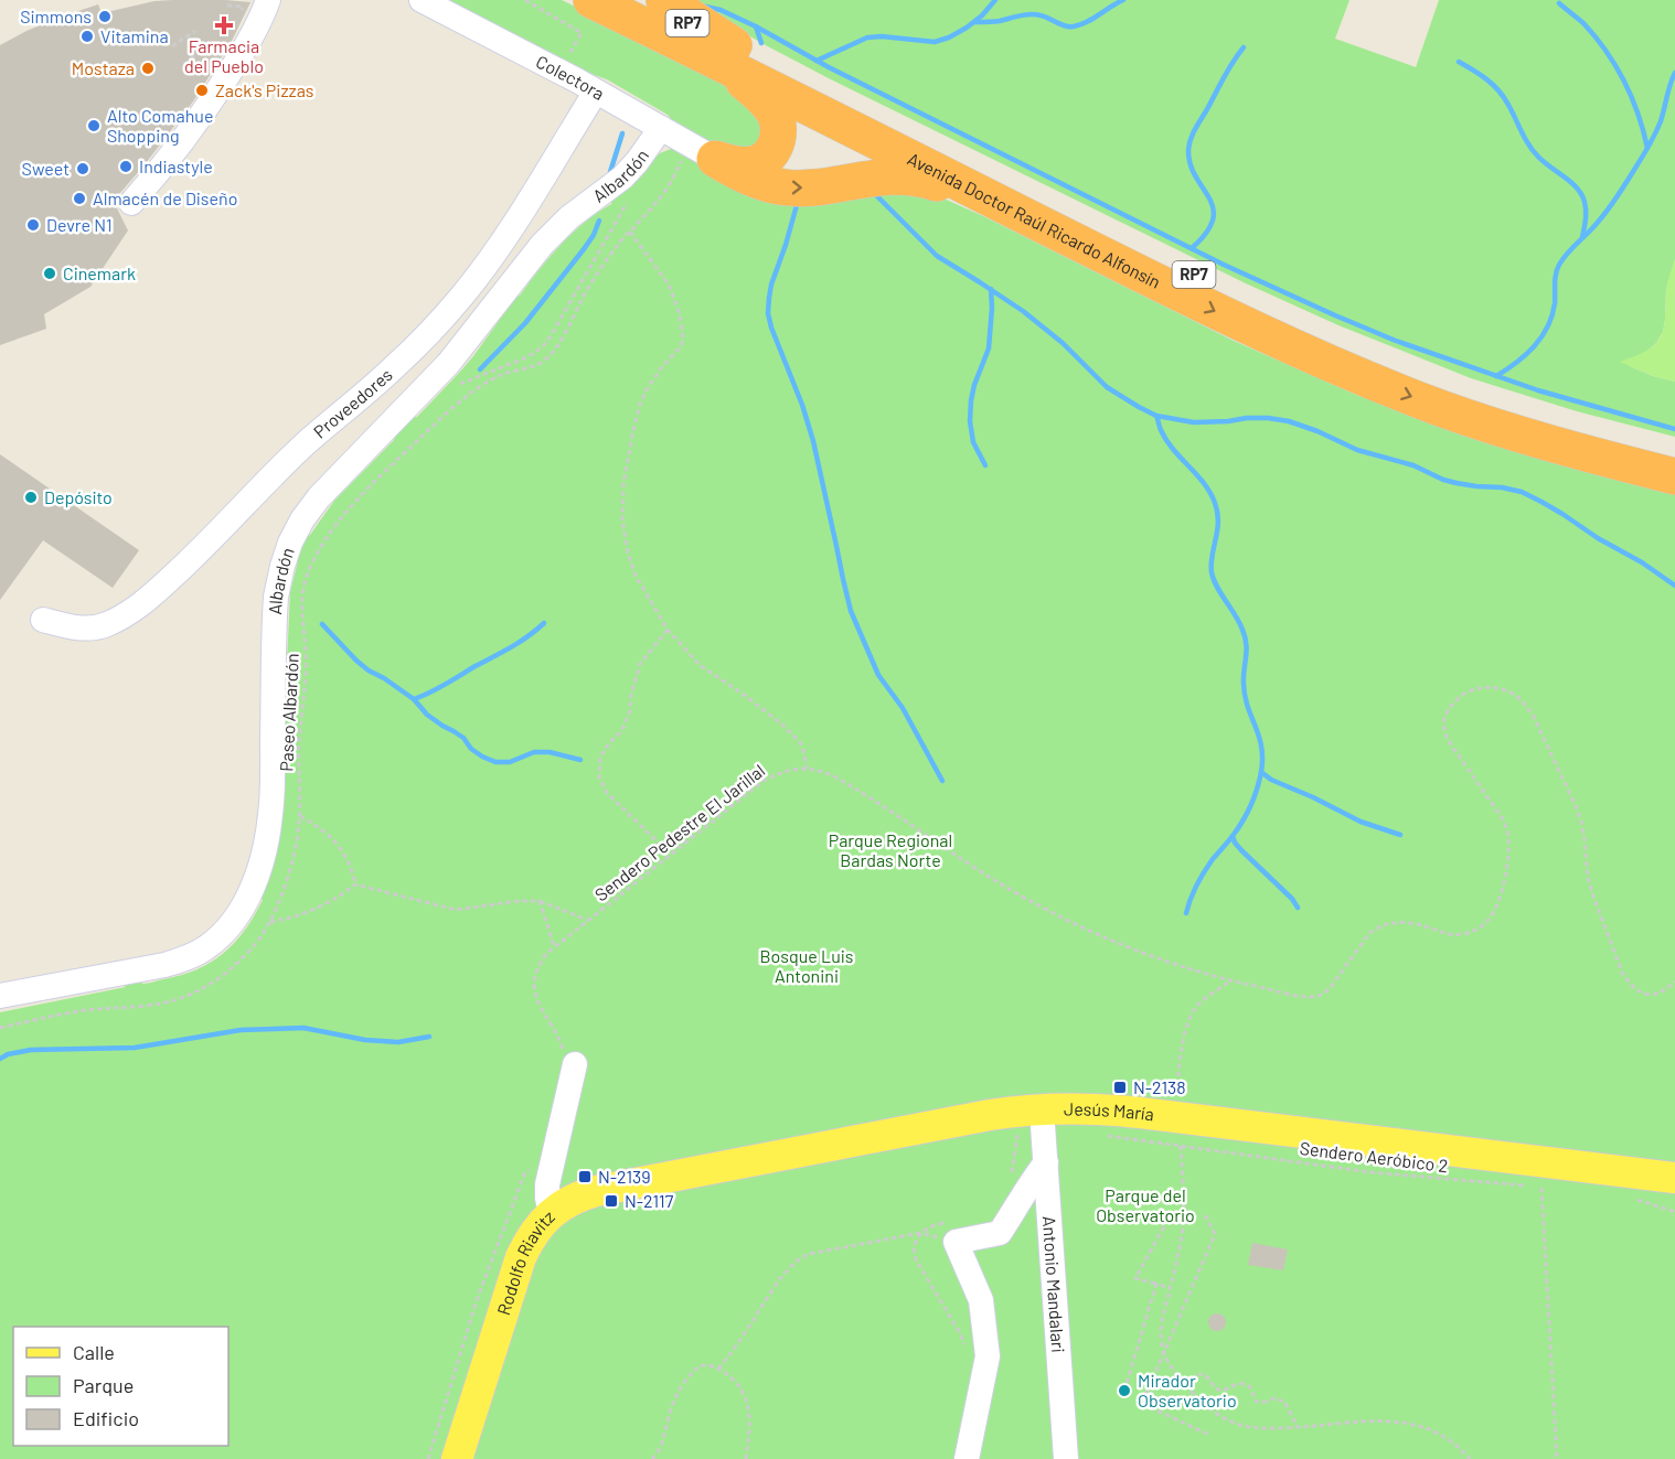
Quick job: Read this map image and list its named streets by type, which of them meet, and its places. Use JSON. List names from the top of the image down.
{
  "streets": {
    "highway": ["RP7", "Avenida Doctor Raúl Ricardo Alfonsín"],
    "main road": ["Jesús María", "Rodolfo Riavitz"],
    "street": [
      "Colectora",
      "Albardón",
      "Proveedores",
      "Antonio Mandalari"
    ],
    "path": ["Paseo Albardón", "Sendero Pedestre El Jarillal", "Sendero Aeróbico 2"]
  },
  "crossings": [
    ["Colectora", "Albardón"],
    ["Colectora", "Proveedores"],
    ["Colectora", "Paseo Albardón"],
    ["Sendero Pedestre El Jarillal", "Rodolfo Riavitz"],
    ["Jesús María", "Rodolfo Riavitz"],
    ["Jesús María", "Antonio Mandalari"]
  ],
  "parks": ["Parque Regional Bardas Norte", "Bosque Luis Antonini", "Parque del Observatorio"],
  "places": {
    "other": [
      "Simmons",
      "Vitamina",
      "Mostaza",
      "Zack's Pizzas",
      "Alto Comahue Shopping",
      "Indiastyle",
      "Sweet",
      "Almacén de Diseño",
      "Devre N1",
      "Cinemark",
      "Depósito",
      "Mirador Observatorio"
    ],
    "health": ["Farmacia del Pueblo"],
    "transit": ["N-2138", "N-2139", "N-2117"]
  },
  "legend": ["Calle", "Parque", "Edificio"]
}
